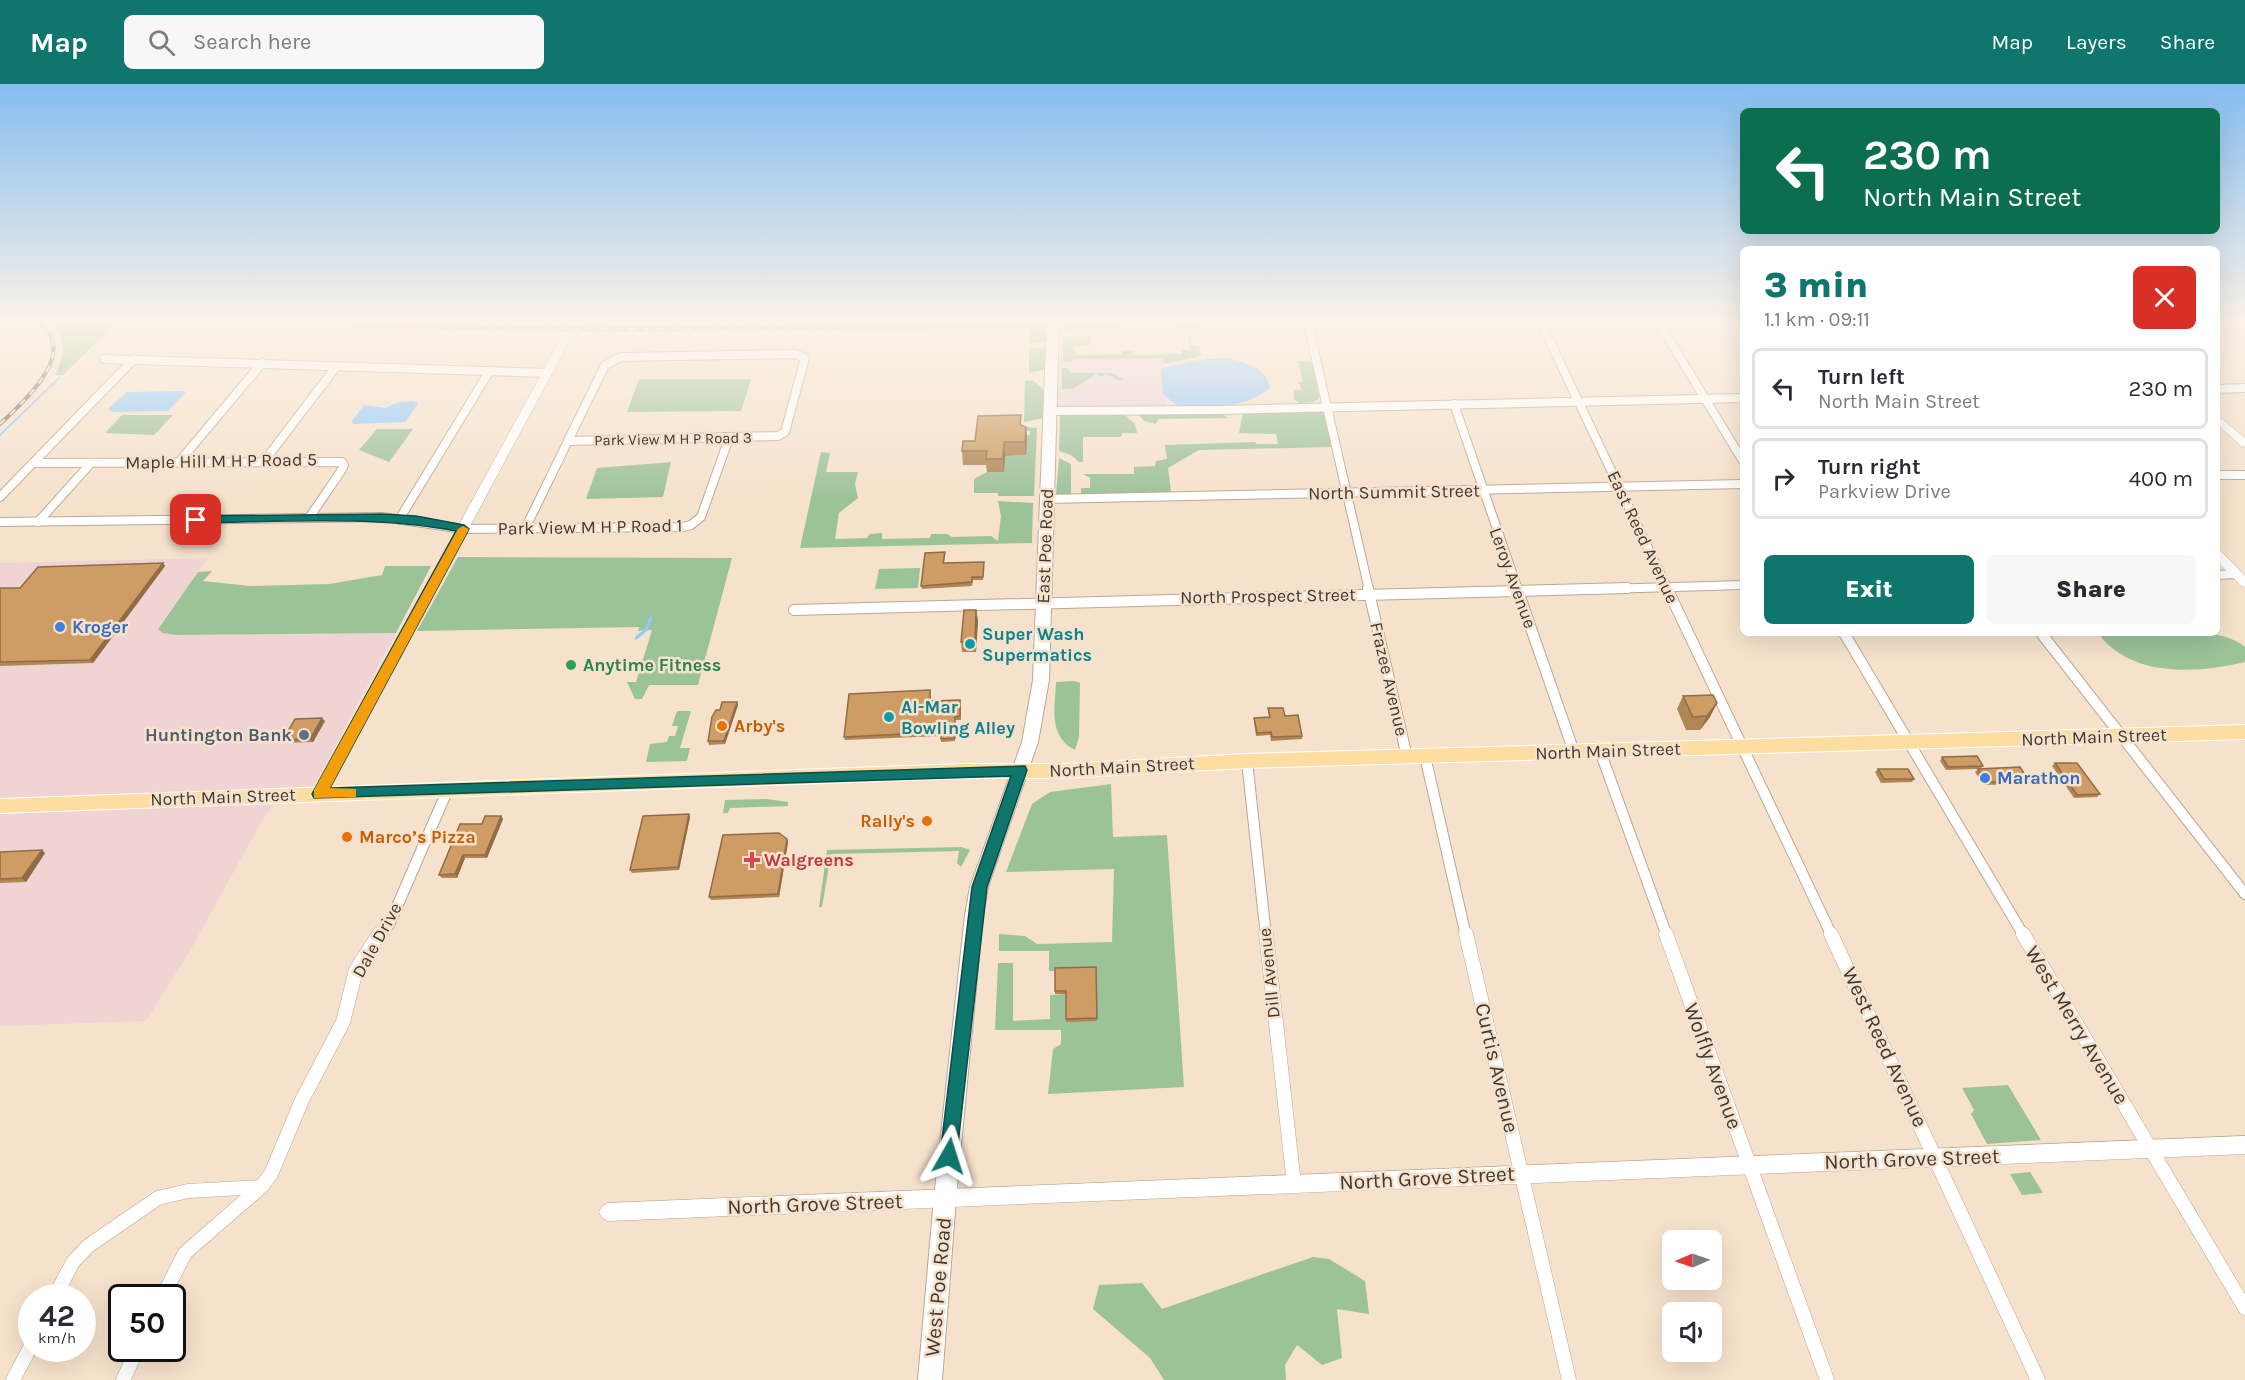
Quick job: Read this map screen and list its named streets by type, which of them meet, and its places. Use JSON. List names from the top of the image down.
{
  "streets": {
    "main road": ["East Poe Road", "North Main Street", "West Poe Road"],
    "street": [
      "Park View M H P Road 3",
      "Maple Hill M H P Road 5",
      "North Summit Street",
      "Park View M H P Road 1",
      "East Reed Avenue",
      "Leroy Avenue",
      "North Prospect Street",
      "Frazee Avenue",
      "Dale Drive",
      "Dill Avenue",
      "West Merry Avenue",
      "West Reed Avenue",
      "Wolfly Avenue",
      "Curtis Avenue",
      "North Grove Street"
    ]
  },
  "crossings": [
    ["Park View M H P Road 3", "Park View M H P Road 1"],
    ["Maple Hill M H P Road 5", "Park View M H P Road 1"],
    ["North Summit Street", "East Reed Avenue"],
    ["North Summit Street", "East Poe Road"],
    ["North Summit Street", "Leroy Avenue"],
    ["North Summit Street", "Frazee Avenue"],
    ["East Reed Avenue", "North Prospect Street"],
    ["East Reed Avenue", "North Main Street"],
    ["East Reed Avenue", "West Reed Avenue"],
    ["East Poe Road", "North Prospect Street"],
    ["East Poe Road", "North Main Street"],
    ["East Poe Road", "West Poe Road"],
    ["Leroy Avenue", "North Prospect Street"],
    ["Leroy Avenue", "North Main Street"],
    ["North Prospect Street", "Frazee Avenue"],
    ["Frazee Avenue", "North Main Street"],
    ["Frazee Avenue", "Curtis Avenue"],
    ["North Main Street", "Dale Drive"],
    ["North Main Street", "Dill Avenue"],
    ["North Main Street", "West Merry Avenue"],
    ["North Main Street", "West Reed Avenue"],
    ["North Main Street", "Wolfly Avenue"],
    ["North Main Street", "Curtis Avenue"],
    ["North Main Street", "West Poe Road"],
    ["Dill Avenue", "North Grove Street"],
    ["West Merry Avenue", "North Grove Street"],
    ["West Reed Avenue", "North Grove Street"],
    ["Wolfly Avenue", "North Grove Street"],
    ["Curtis Avenue", "North Grove Street"],
    ["North Grove Street", "West Poe Road"]
  ],
  "places": {
    "other": [
      "Kroger",
      "Super Wash Supermatics",
      "Anytime Fitness",
      "Al-Mar Bowling Alley",
      "Arby's",
      "Huntington Bank",
      "Marathon",
      "Rally's",
      "Marco’s Pizza"
    ],
    "health": ["Walgreens"]
  },
  "north": "left",
  "page": {
    "header": "Map",
    "search": "Search here",
    "nav": ["Map", "Layers", "Share"],
    "turn": ["230 m", "North Main Street"],
    "heading": ["3 min", "1.1 km · 09:11"],
    "list": [
      {
        "name": "Turn left",
        "note": "North Main Street",
        "value": "230 m"
      },
      {
        "name": "Turn right",
        "note": "Parkview Drive",
        "value": "400 m"
      }
    ],
    "buttons": ["Exit", "Share"],
    "speed": "42 km/h",
    "limit": "50"
  }
}
